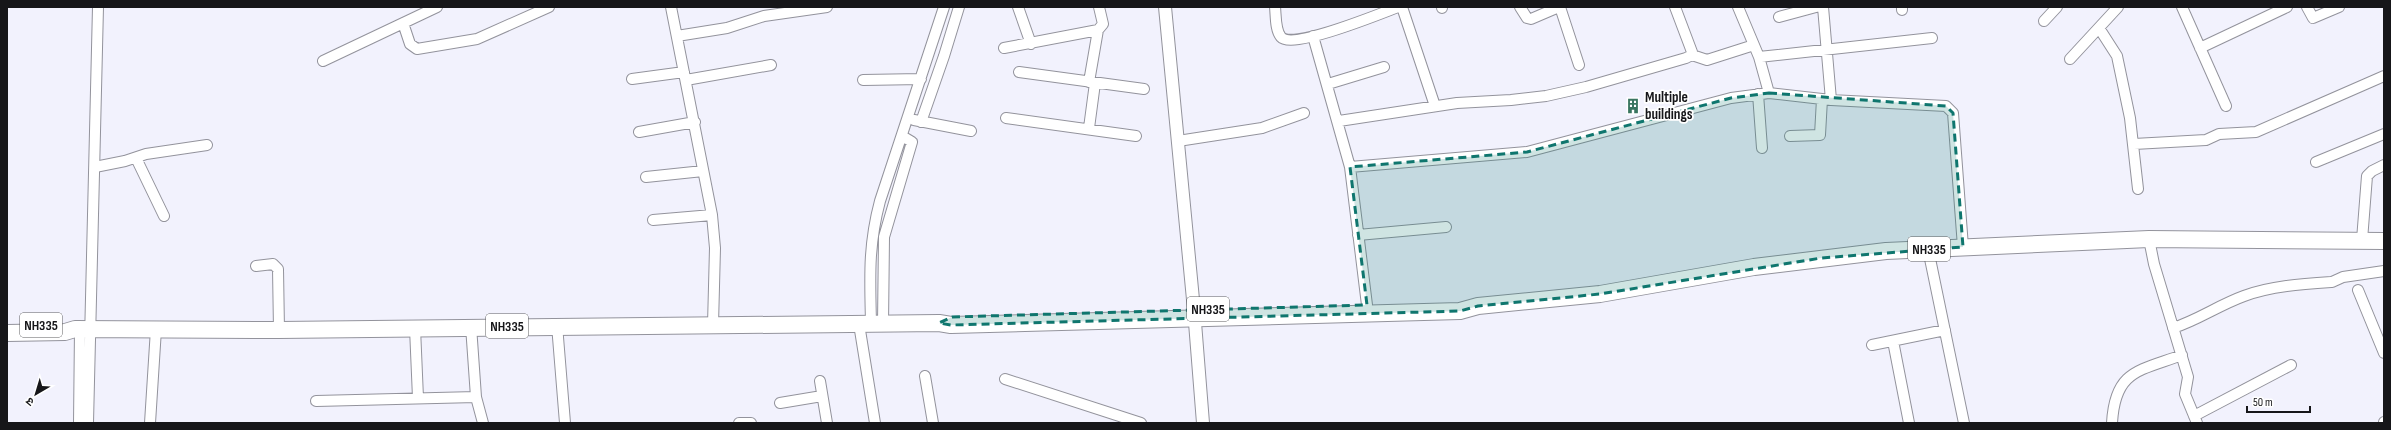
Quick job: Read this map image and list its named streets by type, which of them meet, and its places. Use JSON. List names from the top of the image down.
{
  "streets": {
    "highway": ["NH335"]
  },
  "places": {
    "building": ["Multiple buildings"]
  },
  "scale_bar": "50 m",
  "north": "bottom left"
}
